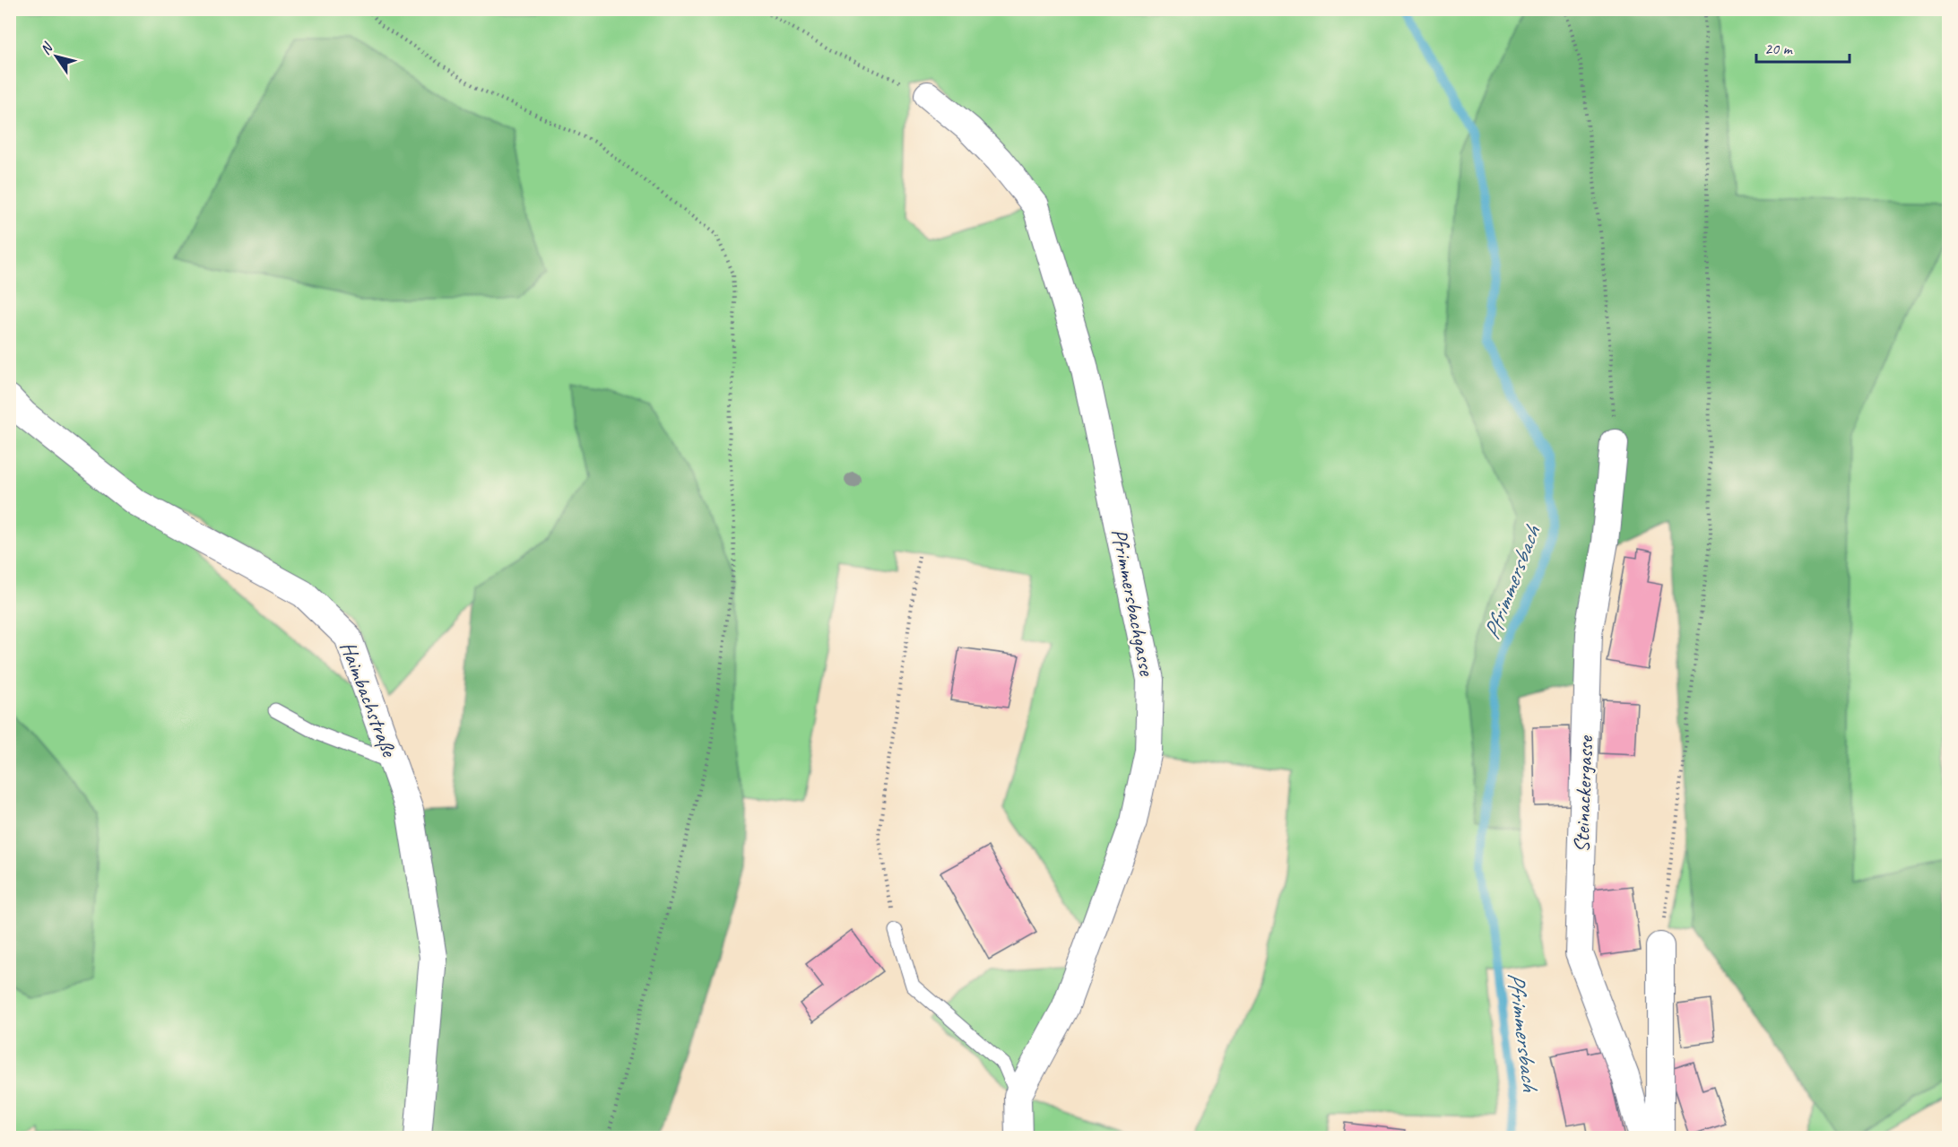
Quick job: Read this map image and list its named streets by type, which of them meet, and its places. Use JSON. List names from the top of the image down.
{
  "streets": {
    "street": ["Pfrimmersbachgasse", "Haimbachstraße", "Steinackergasse"]
  },
  "water": ["Pfrimmersbach"],
  "scale_bar": "20 m",
  "north": "top left"
}
